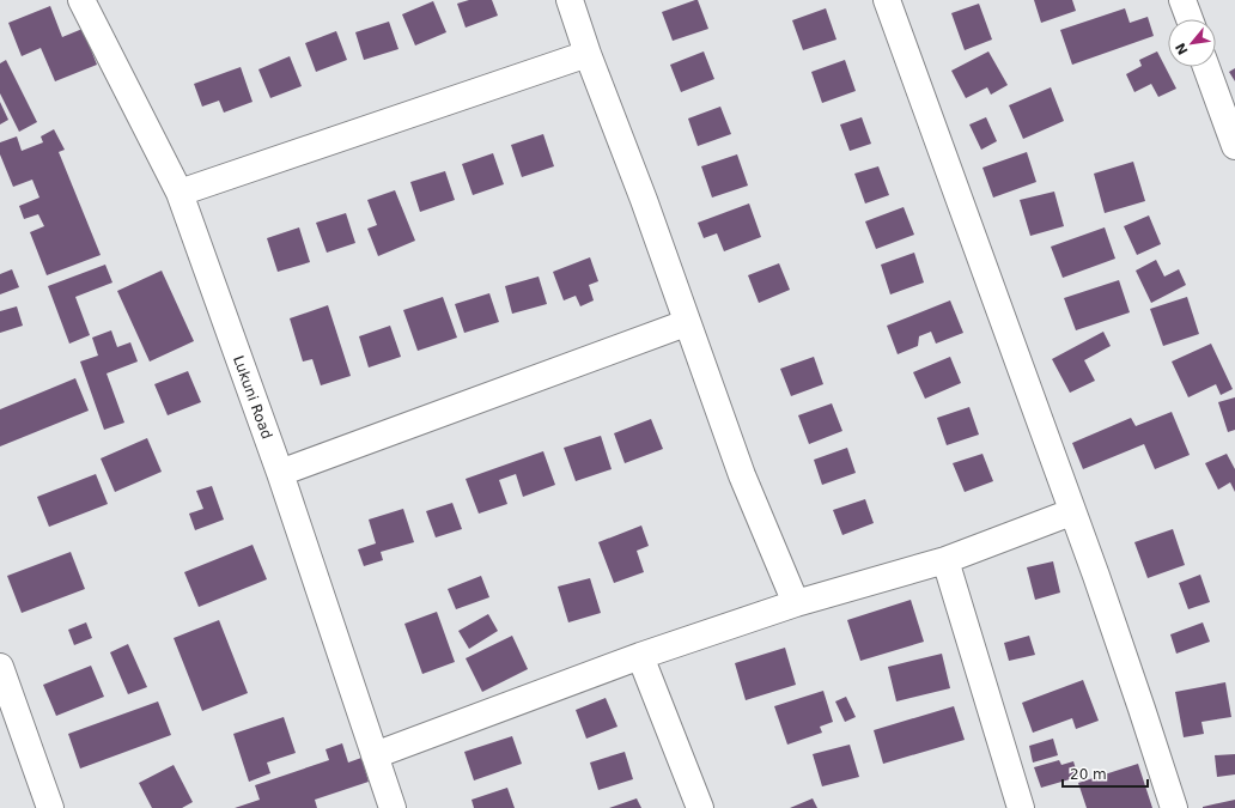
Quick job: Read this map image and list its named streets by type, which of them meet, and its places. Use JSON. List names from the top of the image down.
{
  "streets": {
    "street": ["Lukuni Road"]
  },
  "scale_bar": "20 m",
  "north": "bottom left"
}
